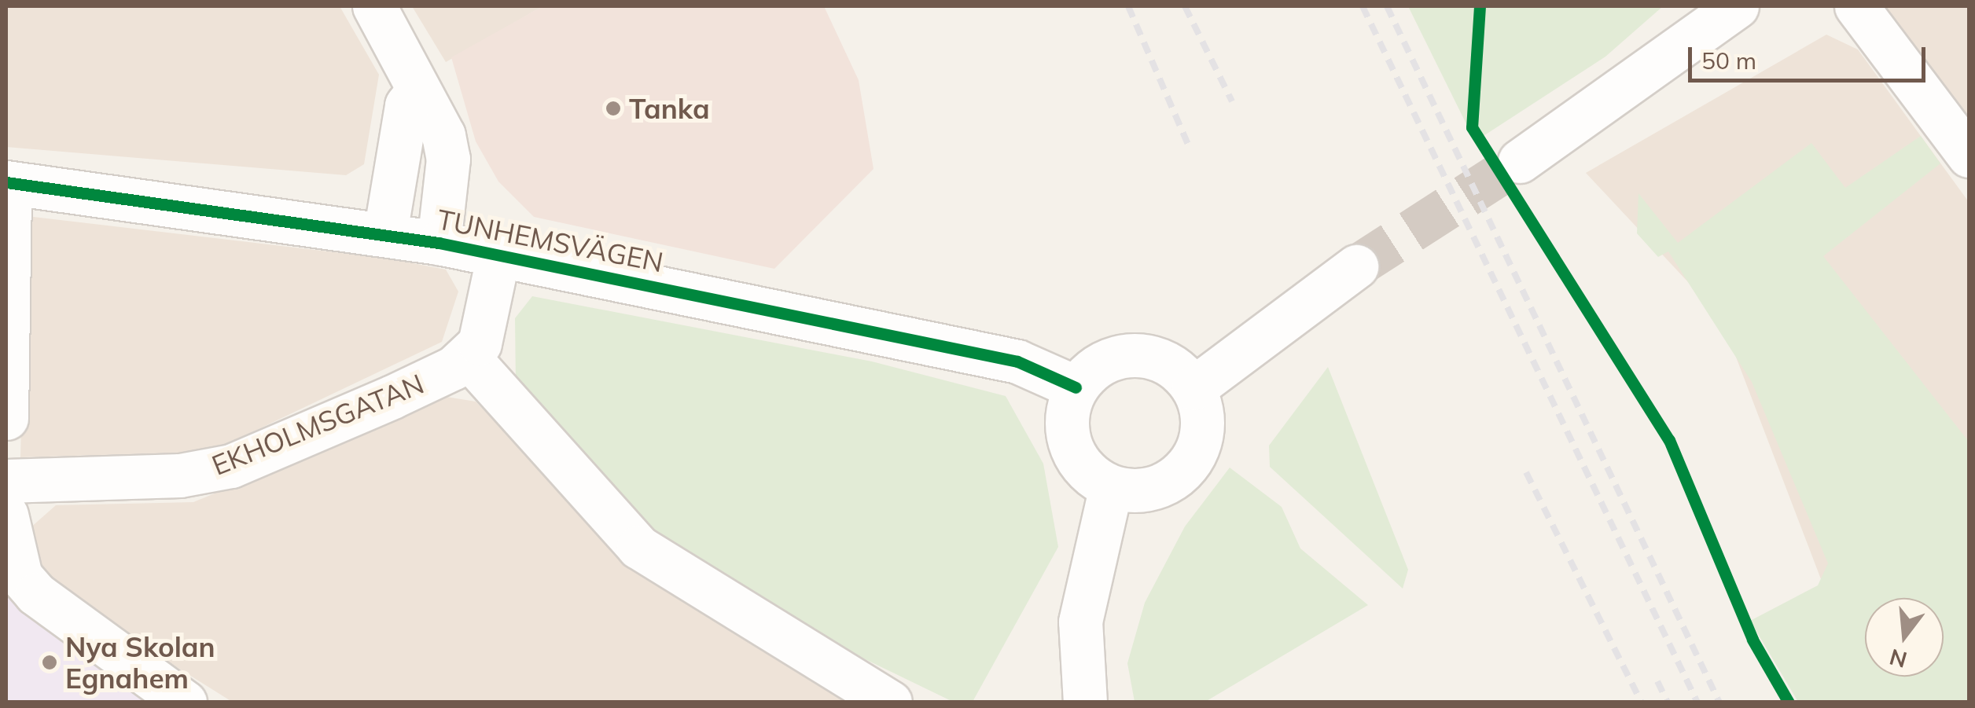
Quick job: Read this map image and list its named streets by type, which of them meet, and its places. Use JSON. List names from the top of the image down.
{
  "streets": {
    "street": ["TUNHEMSVÄGEN", "EKHOLMSGATAN"]
  },
  "places": ["Tanka", "Nya Skolan Egnahem"],
  "scale_bar": "50 m",
  "north": "bottom"
}
